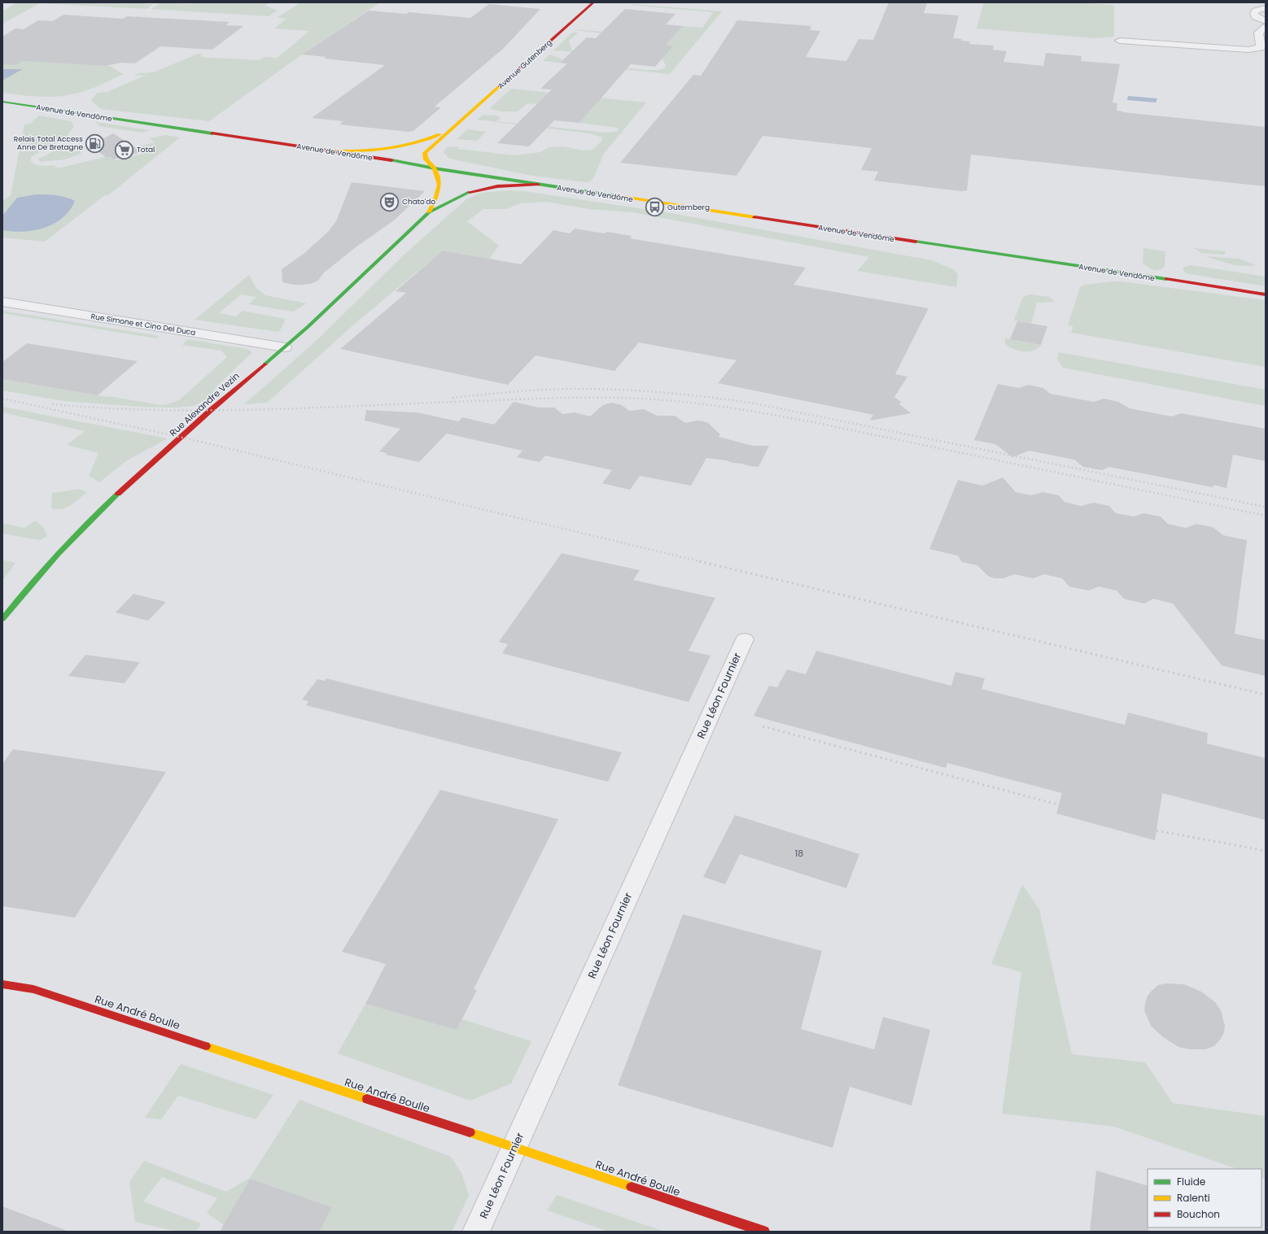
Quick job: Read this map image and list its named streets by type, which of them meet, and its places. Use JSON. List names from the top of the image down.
{
  "streets": {
    "main road": [
      "Avenue Gutenberg",
      "Avenue de Vendôme",
      "Rue Alexandre Vezin",
      "Rue André Boulle"
    ],
    "street": ["Rue Simone et Cino Del Duca", "Rue Léon Fournier"]
  },
  "crossings": [
    ["Avenue Gutenberg", "Avenue de Vendôme"],
    ["Avenue Gutenberg", "Rue Alexandre Vezin"],
    ["Avenue de Vendôme", "Rue Alexandre Vezin"],
    ["Rue Simone et Cino Del Duca", "Rue Alexandre Vezin"],
    ["Rue Léon Fournier", "Rue André Boulle"]
  ],
  "places": {
    "fuel station": ["Relais Total Access Anne De Bretagne"],
    "supermarket": ["Total"],
    "theatre": ["Chato'do"],
    "bus stop": ["Gutemberg"]
  },
  "house_numbers": ["18"],
  "legend": ["Fluide", "Ralenti", "Bouchon"]
}
